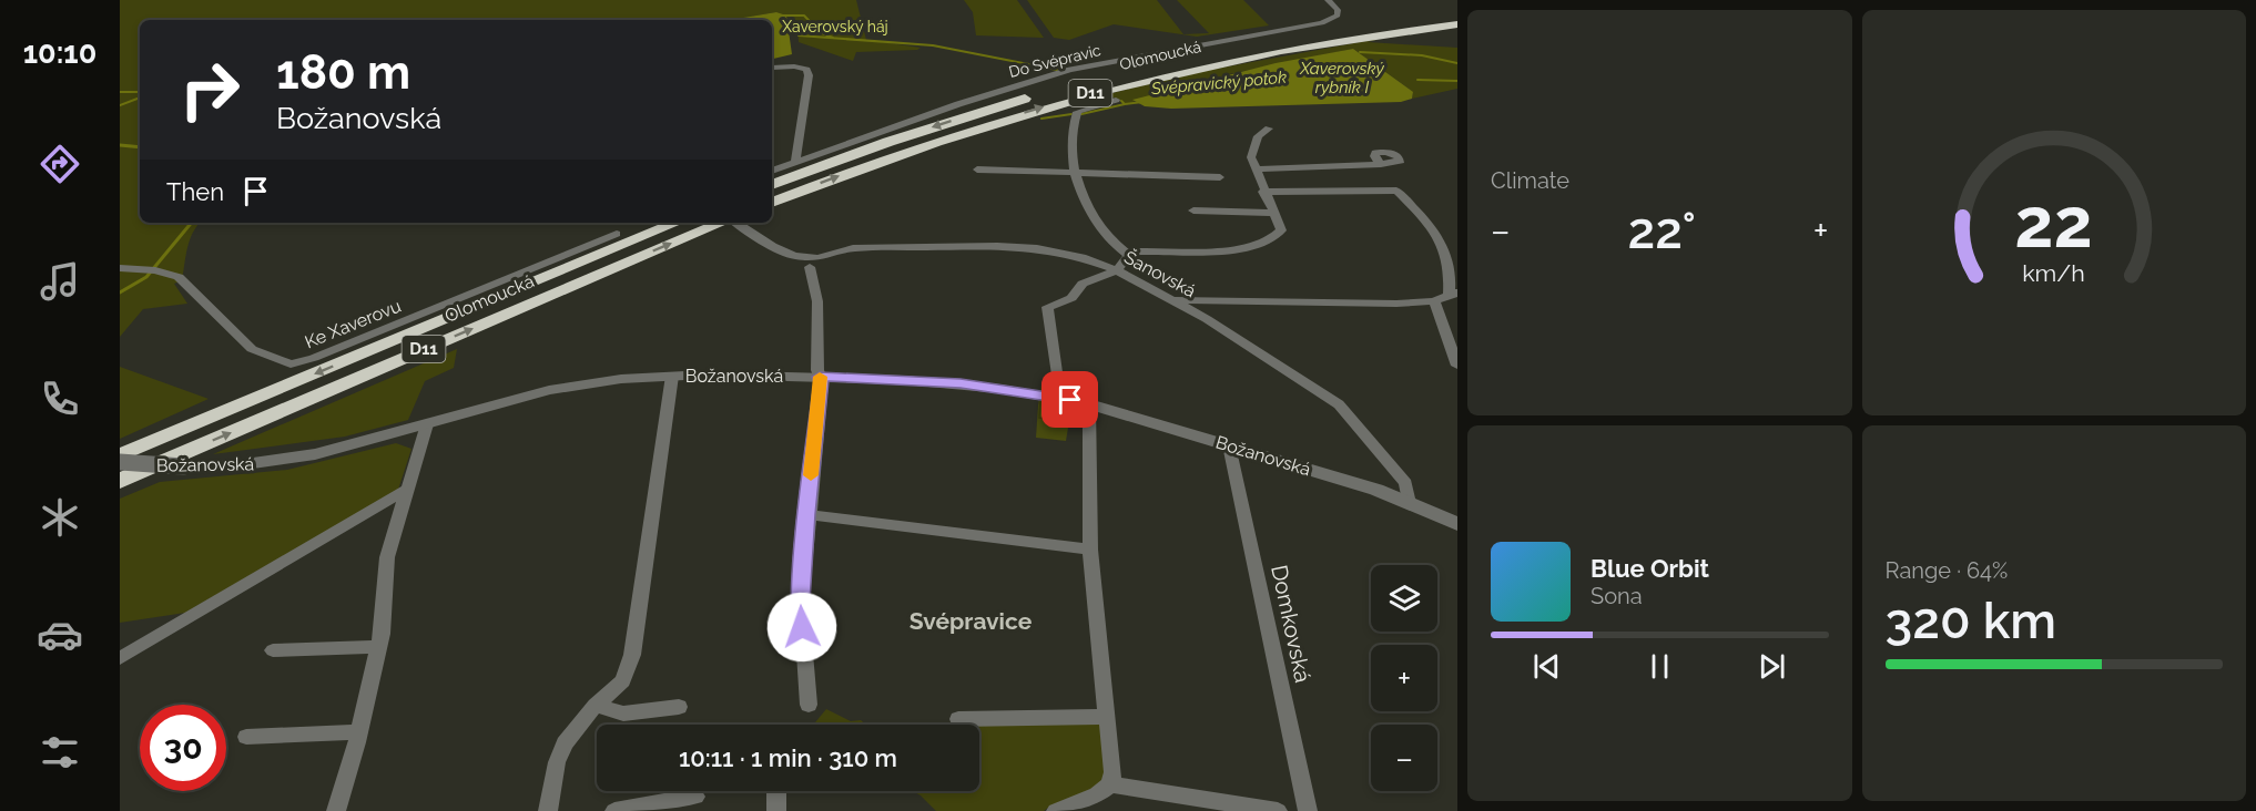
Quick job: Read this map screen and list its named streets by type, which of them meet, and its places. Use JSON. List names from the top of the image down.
{
  "streets": {
    "highway": ["Olomoucká", "D11"],
    "street": [
      "Do Svépravic",
      "Šanovská",
      "Ke Xaverovu",
      "Božanovská",
      "Domkovská"
    ]
  },
  "crossings": [
    ["Šanovská", "Božanovská"],
    ["Božanovská", "Domkovská"]
  ],
  "districts": ["Svépravice"],
  "water": ["Xaverovský rybník I", "Svépravický potok"],
  "parks": ["Xaverovský háj"],
  "page": {
    "tabs": "10:10",
    "tile": [
      "Climate",
      ["Range · 64%", "320 km"]
    ],
    "turn": ["180 m", "Božanovská"],
    "then": "Then",
    "heat": ["−", "22°", "+"],
    "song": ["Blue Orbit", "Sona"],
    "map_buttons": ["+", "−"],
    "limit": "30",
    "trip": "10:11 · 1 min · 310 m",
    "gauge": ["22", "km/h"]
  }
}
